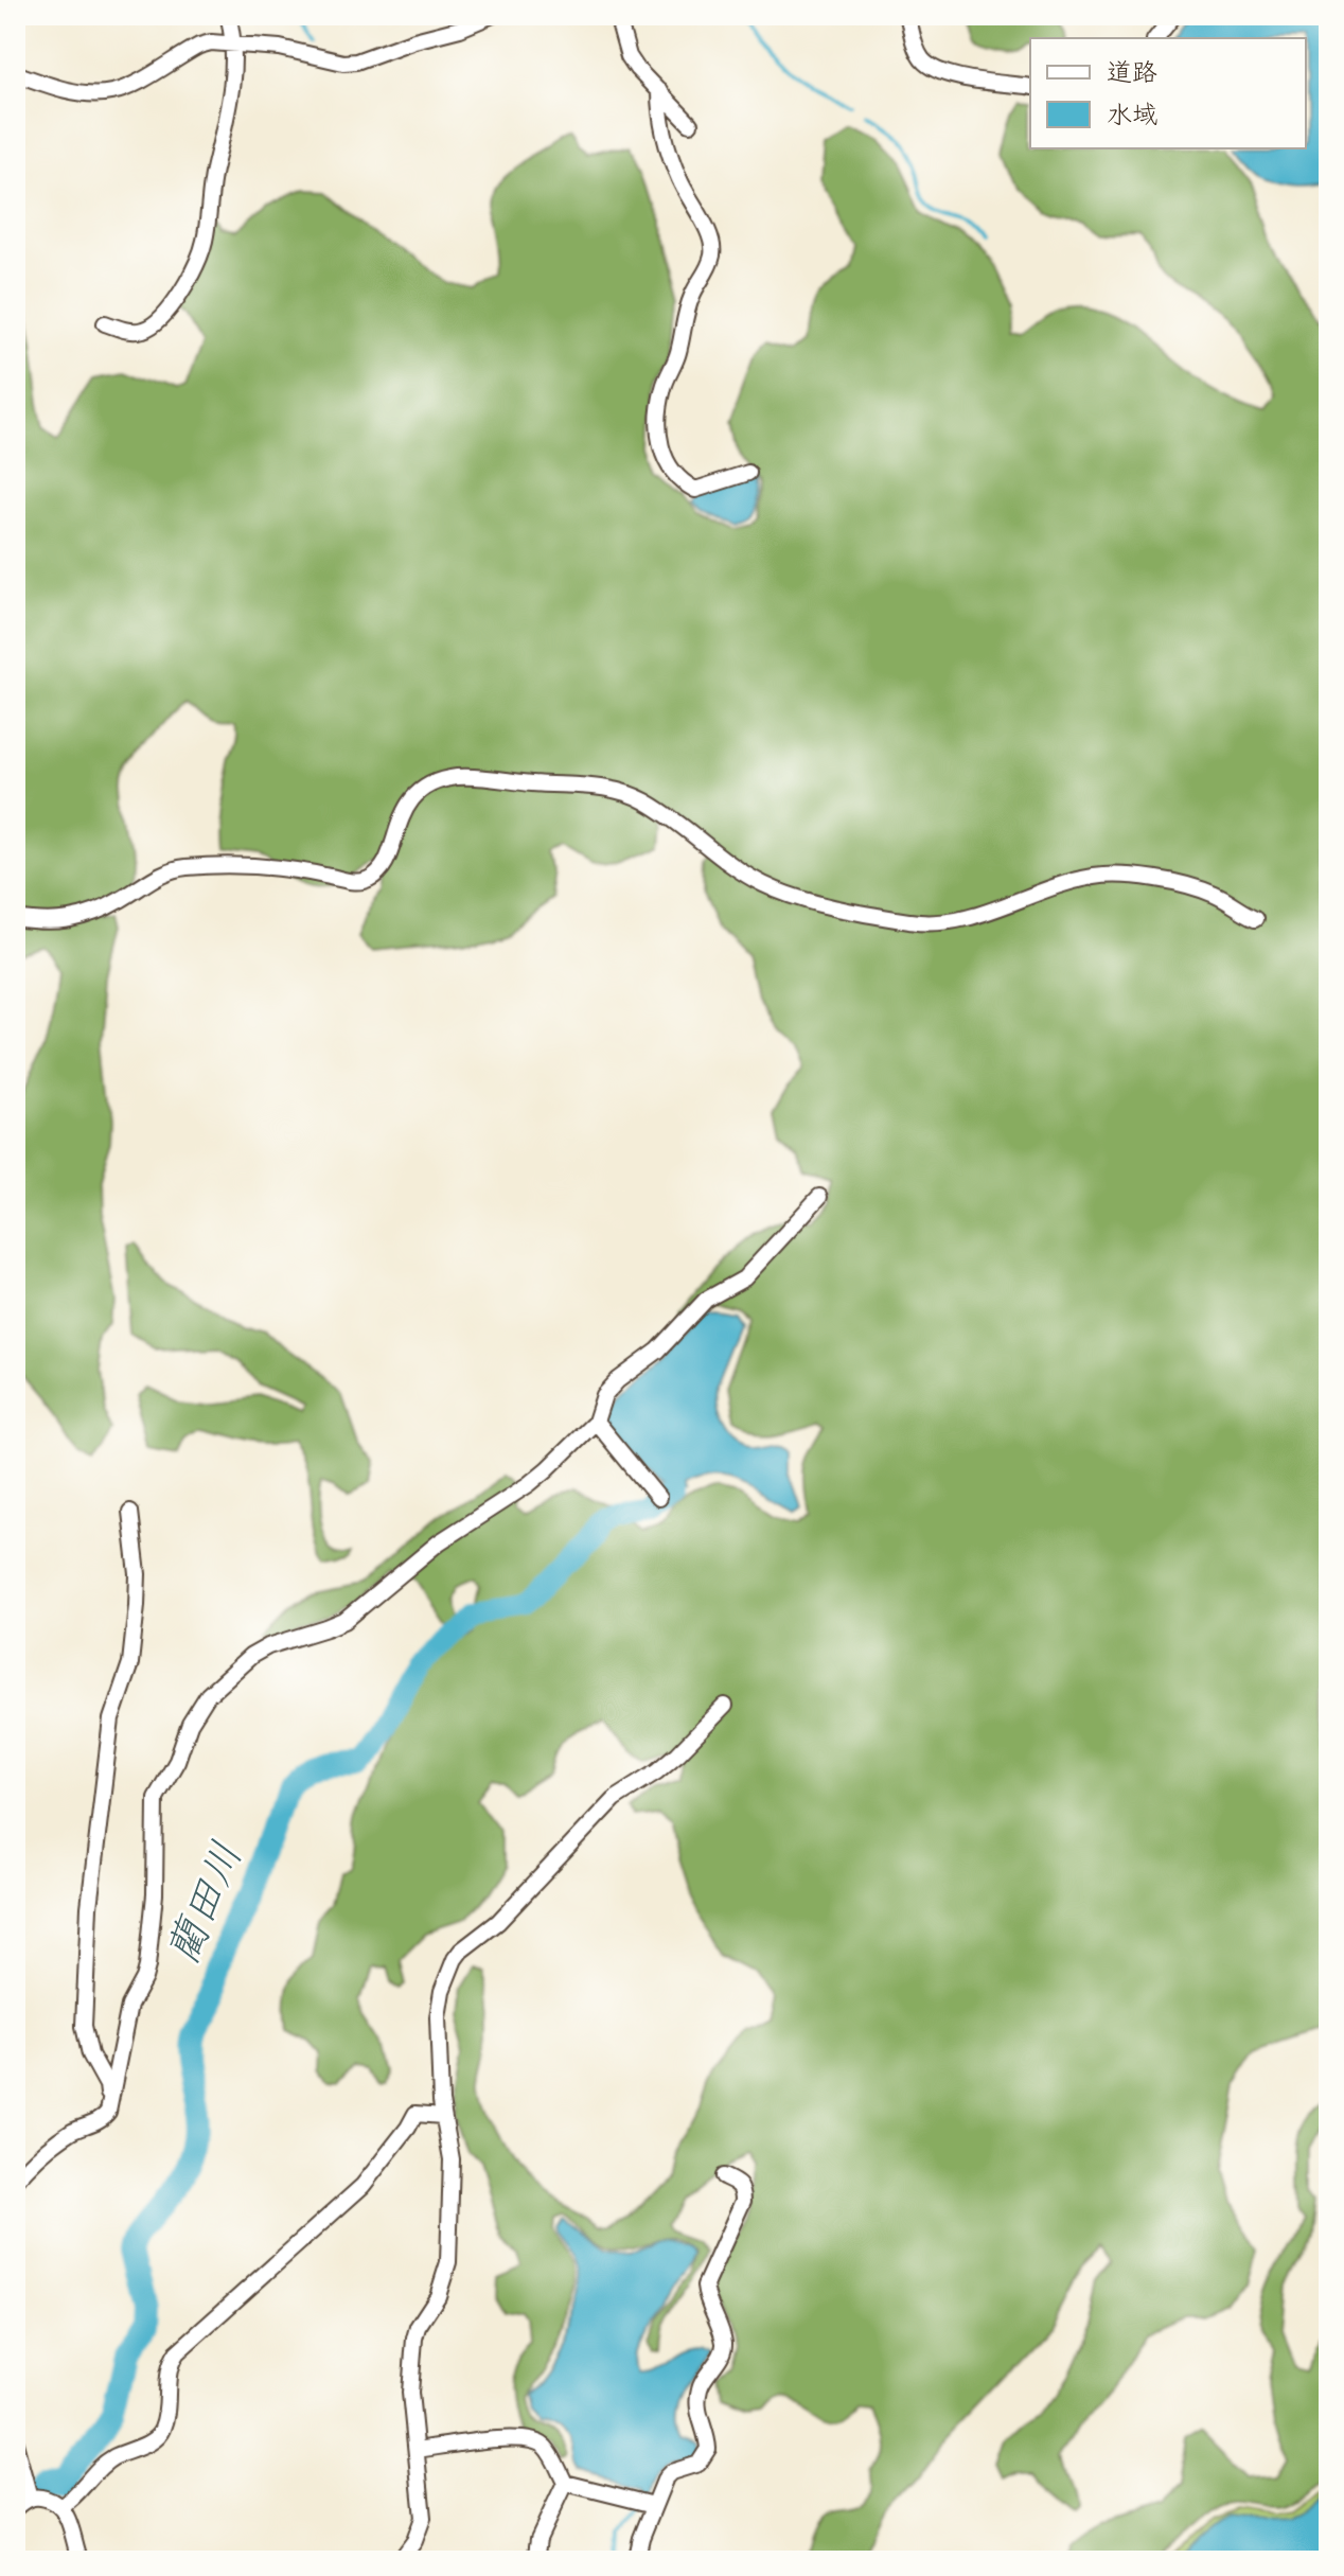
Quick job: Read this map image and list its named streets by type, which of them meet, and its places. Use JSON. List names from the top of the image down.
{
  "water": ["藺田川"],
  "legend": ["道路", "水域"]
}
